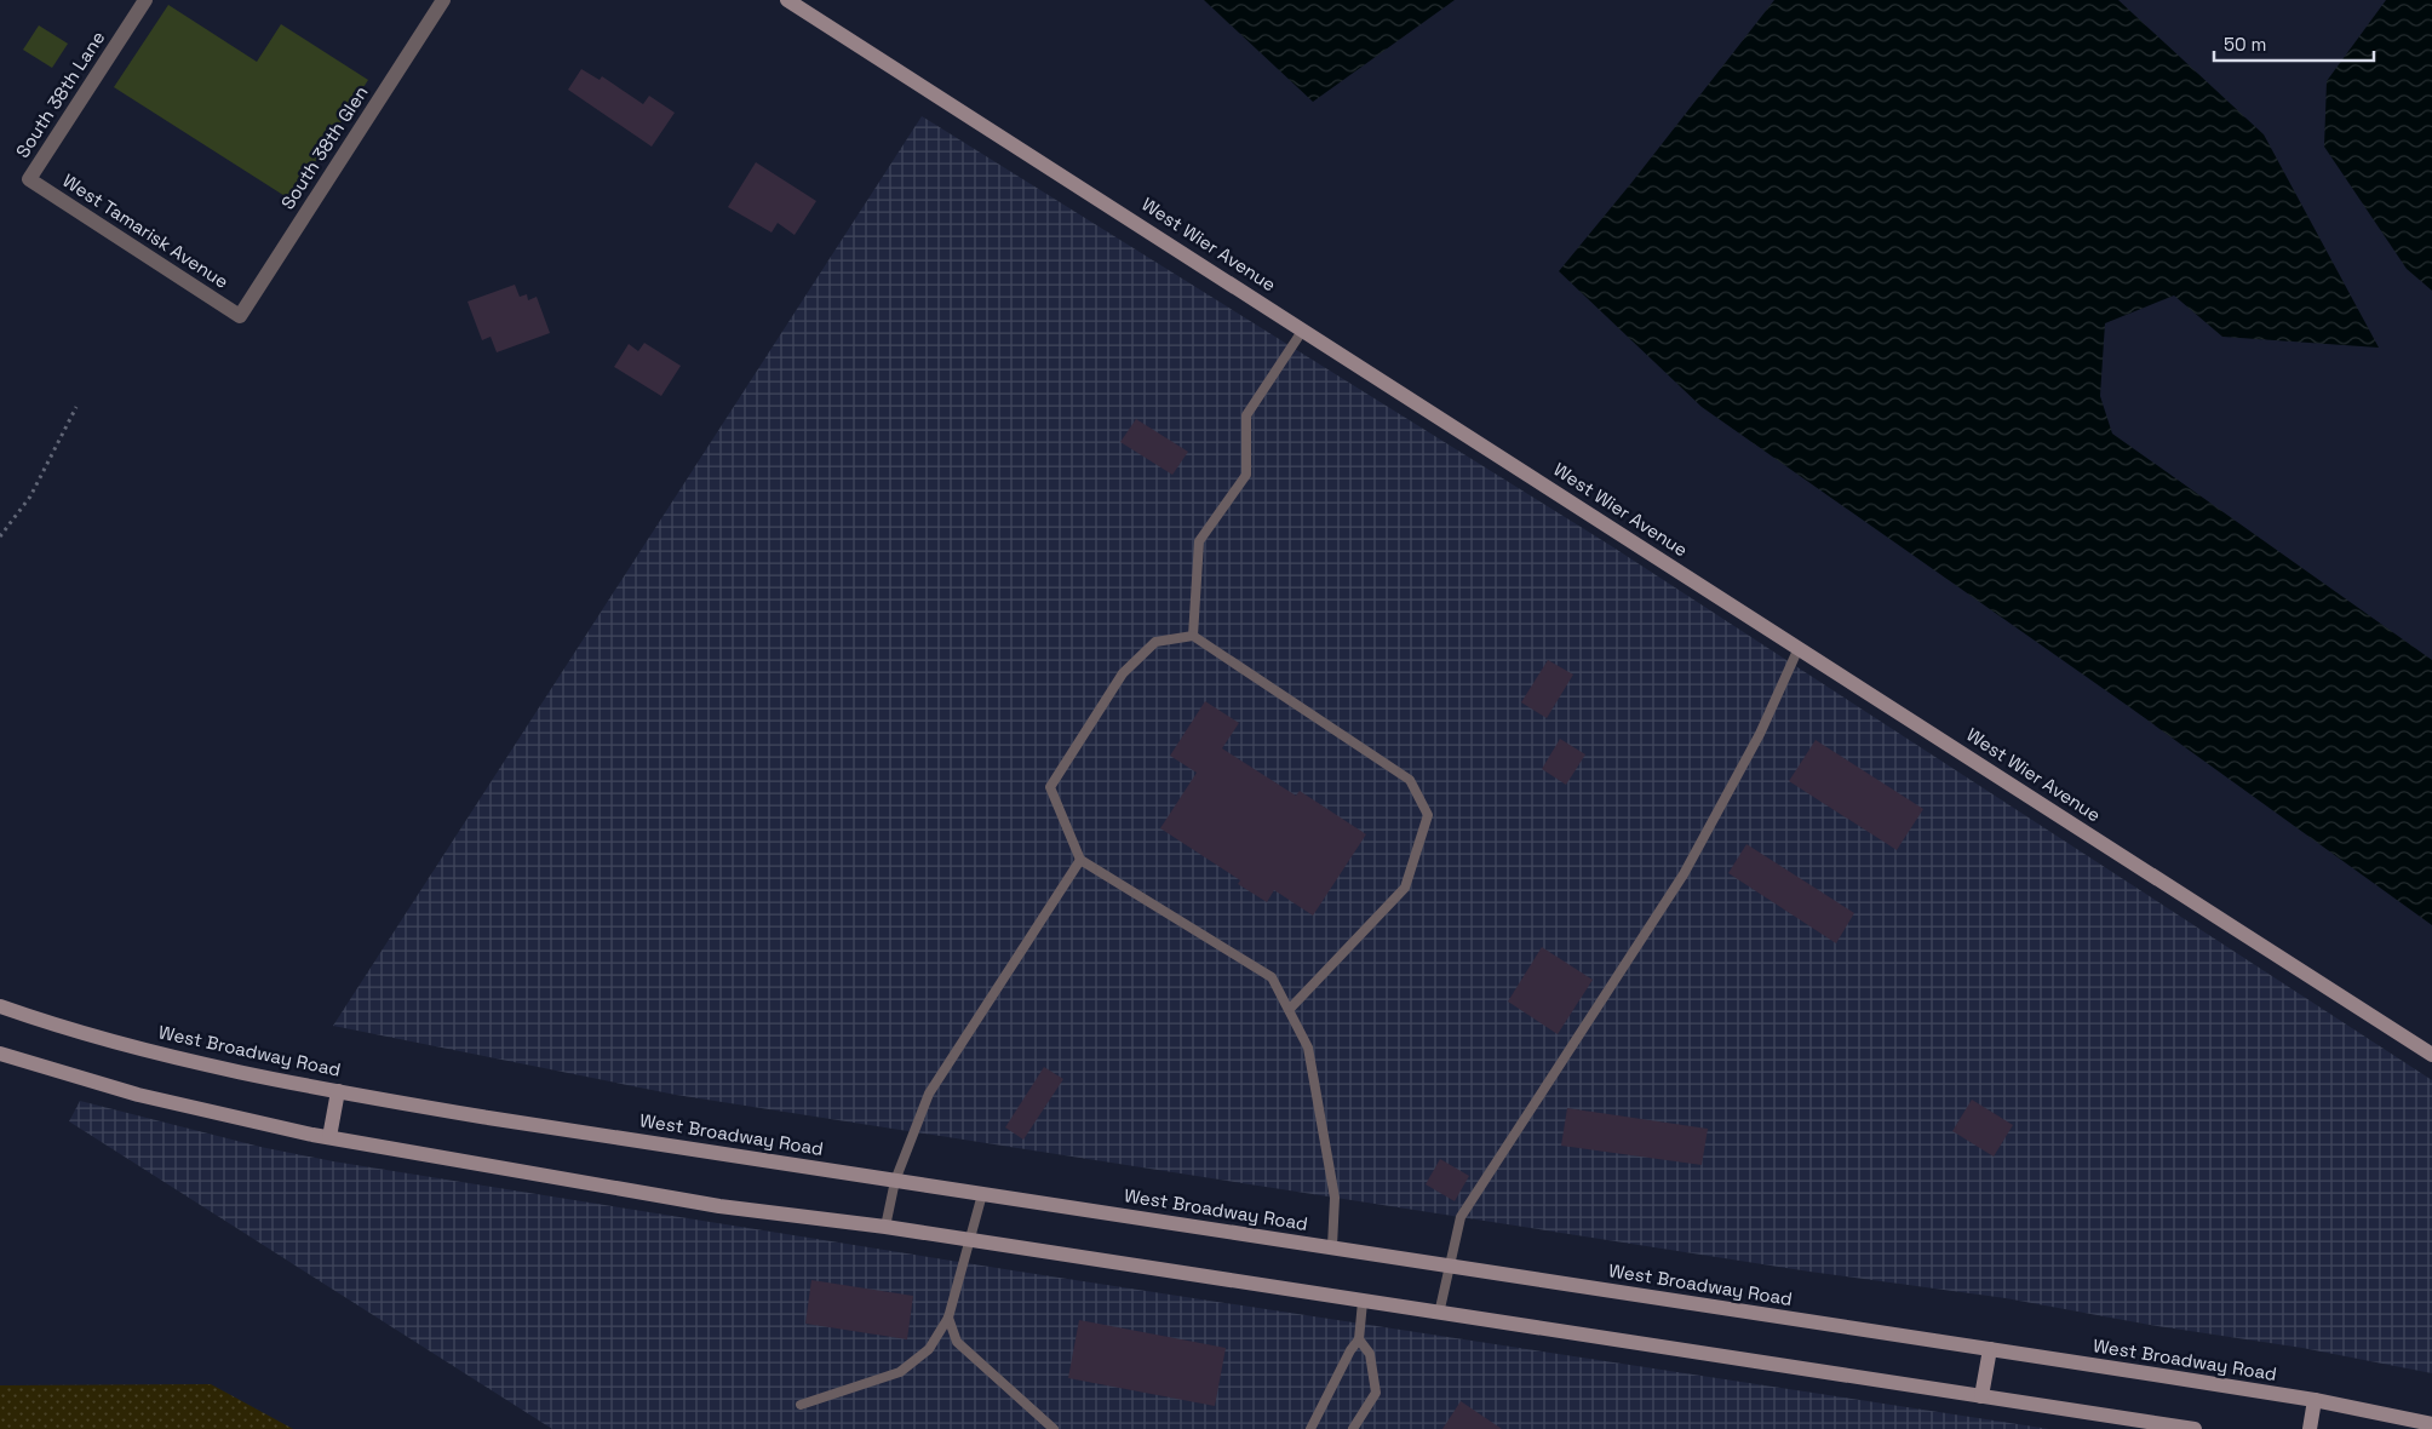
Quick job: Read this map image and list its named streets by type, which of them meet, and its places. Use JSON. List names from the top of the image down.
{
  "streets": {
    "main road": ["West Wier Avenue", "West Broadway Road"],
    "street": ["South 38th Lane", "South 38th Glen", "West Tamarisk Avenue"]
  },
  "crossings": [
    ["South 38th Lane", "West Tamarisk Avenue"],
    ["South 38th Glen", "West Tamarisk Avenue"]
  ],
  "scale_bar": "50 m"
}
